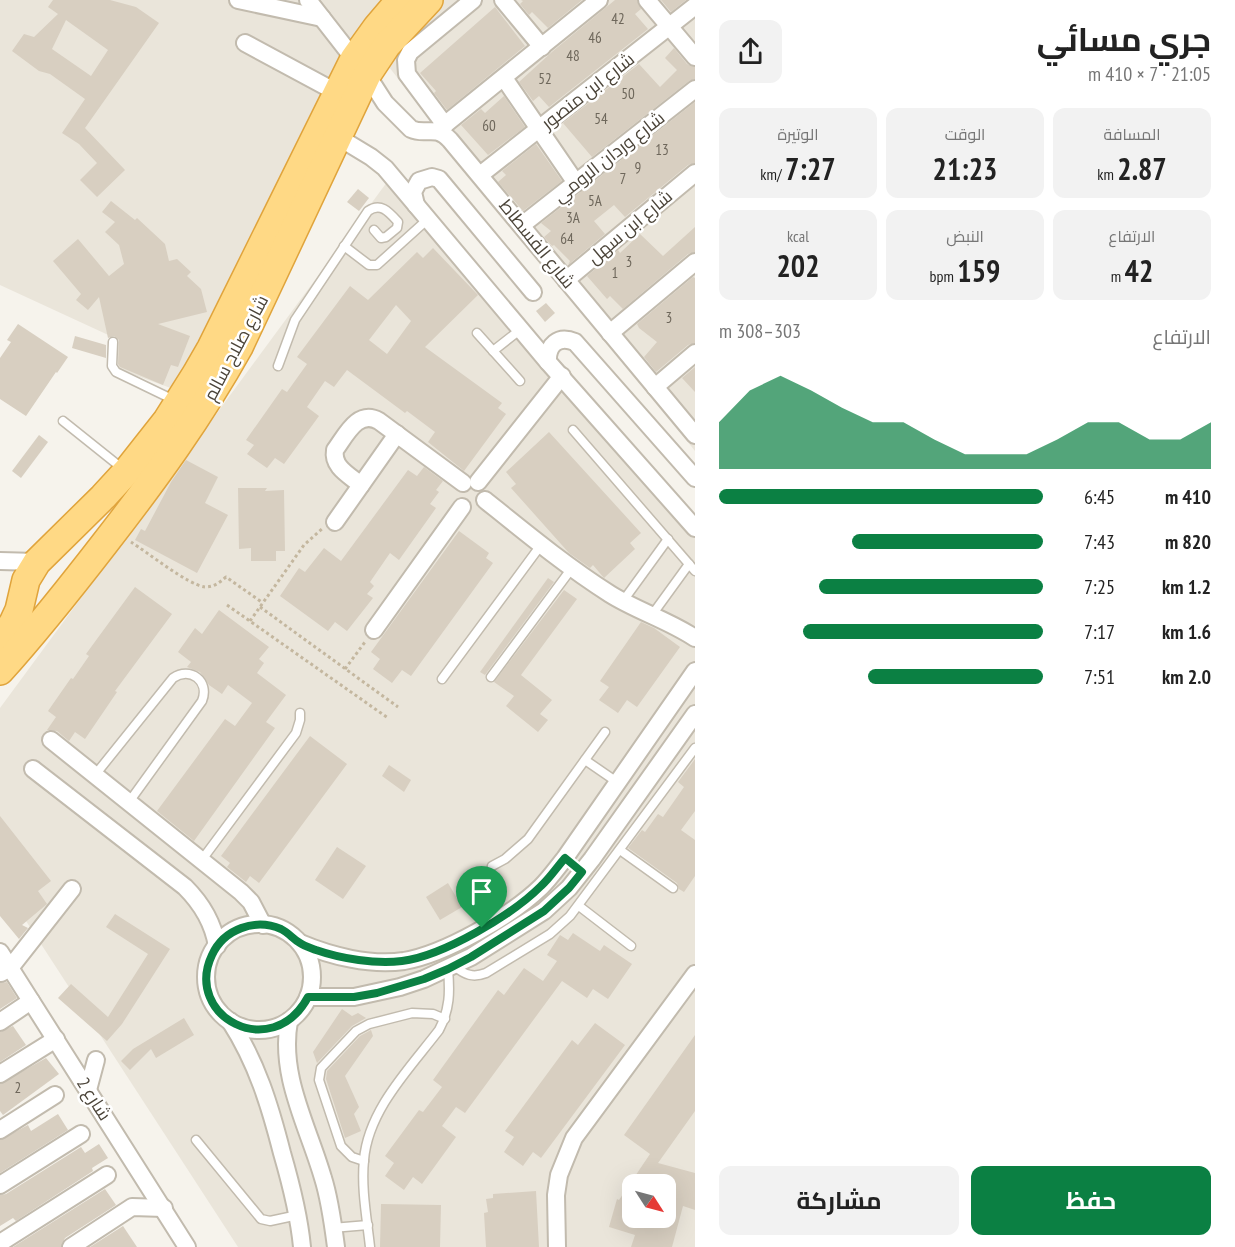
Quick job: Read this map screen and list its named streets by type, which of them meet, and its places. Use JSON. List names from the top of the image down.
{
  "streets": {
    "highway": ["شارع صلاح سالم"],
    "street": [
      "شارع ابن منصور",
      "شارع وردان الرومي",
      "شارع ابن سهل",
      "شارع الفسطاط",
      "شارع 2"
    ]
  },
  "crossings": [
    ["شارع ابن منصور", "شارع الفسطاط"],
    ["شارع وردان الرومي", "شارع الفسطاط"],
    ["شارع ابن سهل", "شارع الفسطاط"]
  ],
  "house_numbers": [
    "42",
    "46",
    "48",
    "52",
    "50",
    "54",
    "60",
    "13",
    "9",
    "7",
    "5A",
    "3A",
    "64",
    "3",
    "1",
    "3",
    "2"
  ],
  "north": "bottom right",
  "page": {
    "heading": ["جري مسائي", "21:05 · 7 × 410 m"],
    "stats": [
      ["المسافة", "2.87 km"],
      ["الوقت", "21:23"],
      ["الوتيرة", "7:27 /km"],
      ["الارتفاع", "42 m"],
      ["النبض", "159 bpm"],
      ["kcal", "202"]
    ],
    "chart": ["الارتفاع", "303–308 m"],
    "list": [
      {
        "name": "410 m",
        "note": "6:45"
      },
      {
        "name": "820 m",
        "note": "7:43"
      },
      {
        "name": "1.2 km",
        "note": "7:25"
      },
      {
        "name": "1.6 km",
        "note": "7:17"
      },
      {
        "name": "2.0 km",
        "note": "7:51"
      }
    ],
    "buttons": ["حفظ", "مشاركة"]
  }
}
